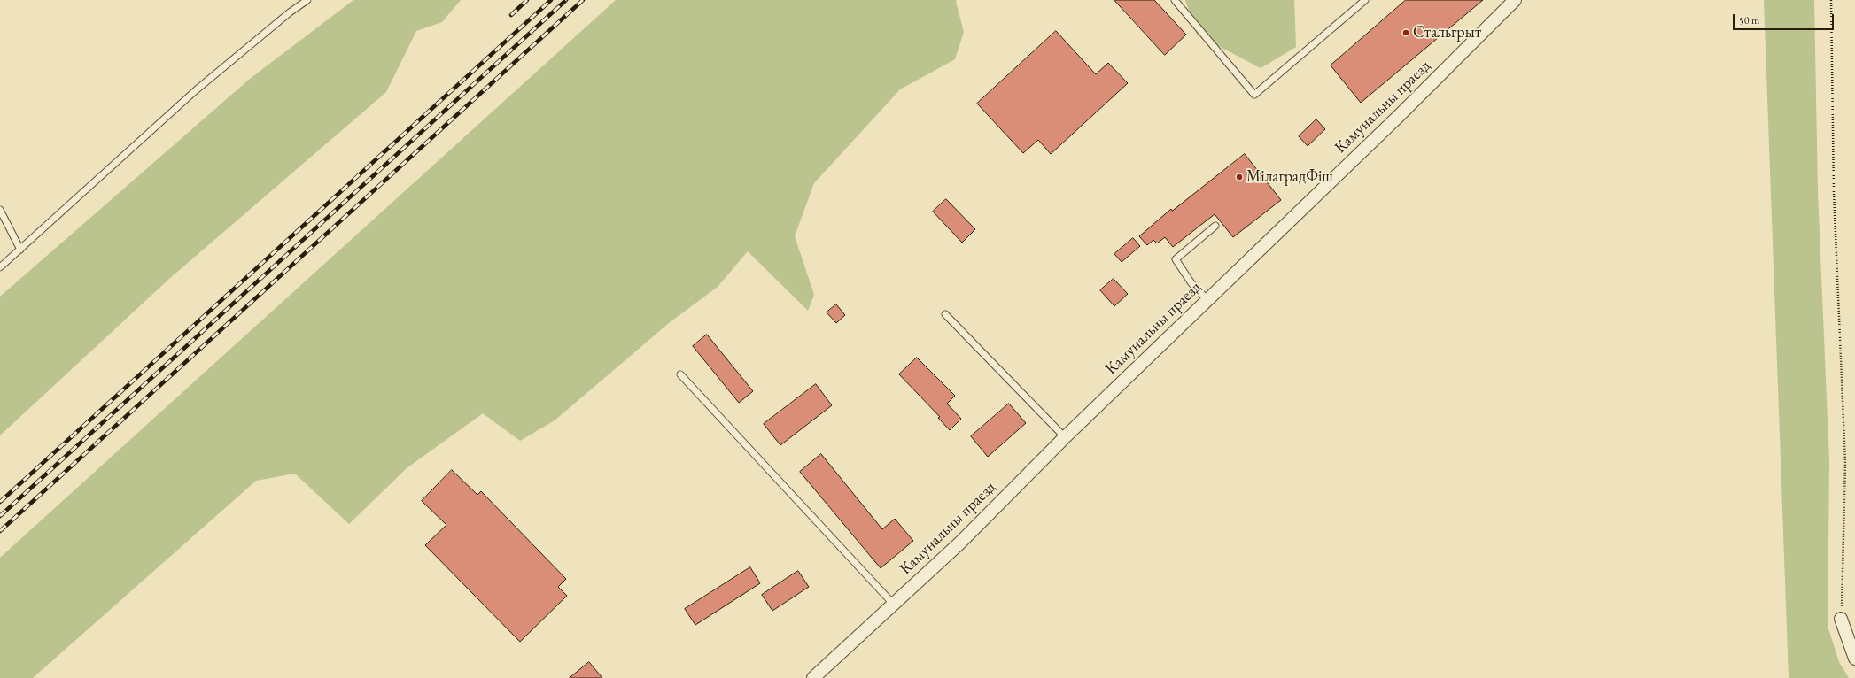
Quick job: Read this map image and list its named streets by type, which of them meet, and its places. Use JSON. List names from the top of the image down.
{
  "streets": {
    "street": ["Камунальны праезд"]
  },
  "places": ["Стальгрыт", "МілаградФіш"],
  "scale_bar": "50 m"
}
